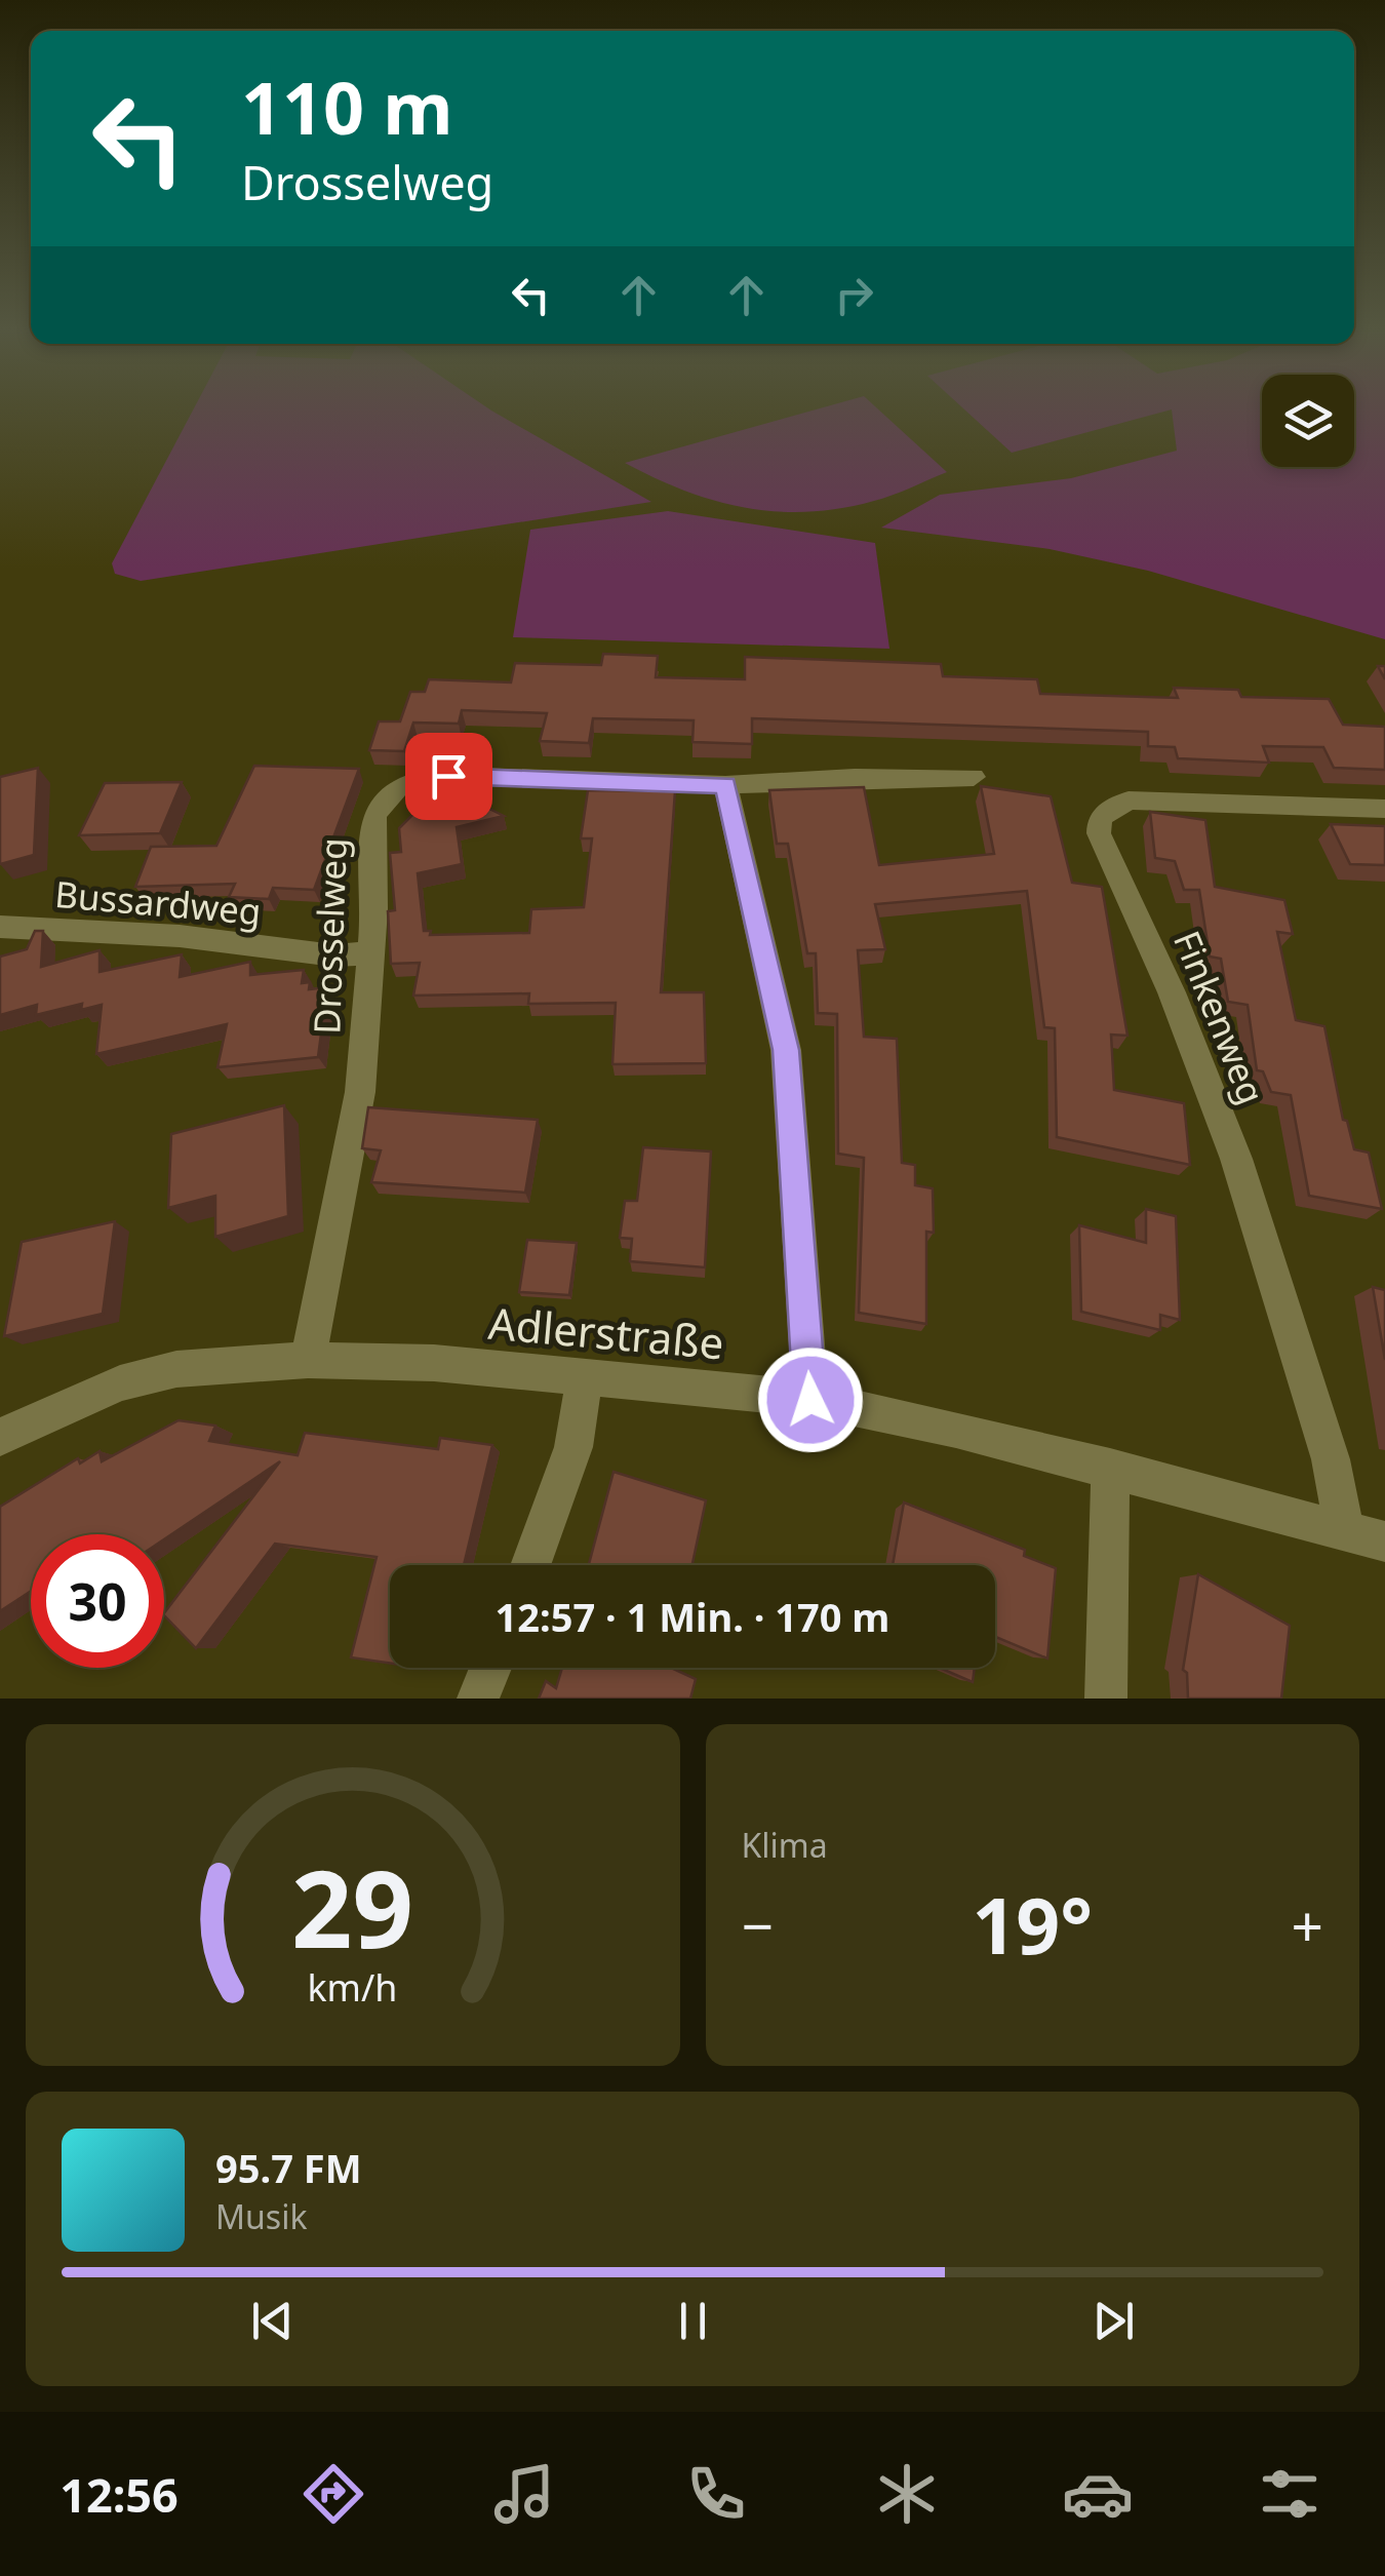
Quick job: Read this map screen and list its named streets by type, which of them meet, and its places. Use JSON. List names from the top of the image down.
{
  "streets": {
    "street": [
      "Bussardweg",
      "Drosselweg",
      "Finkenweg",
      "Adlerstraße"
    ]
  },
  "crossings": [
    ["Bussardweg", "Drosselweg"],
    ["Drosselweg", "Adlerstraße"],
    ["Finkenweg", "Adlerstraße"]
  ],
  "page": {
    "turn": ["110 m", "Drosselweg"],
    "limit": "30",
    "trip": "12:57 · 1 Min. · 170 m",
    "tile": "Klima",
    "heat": ["−", "19°", "+"],
    "song": ["95.7 FM", "Musik"],
    "tabs": "12:56",
    "gauge": ["29", "km/h"]
  }
}
